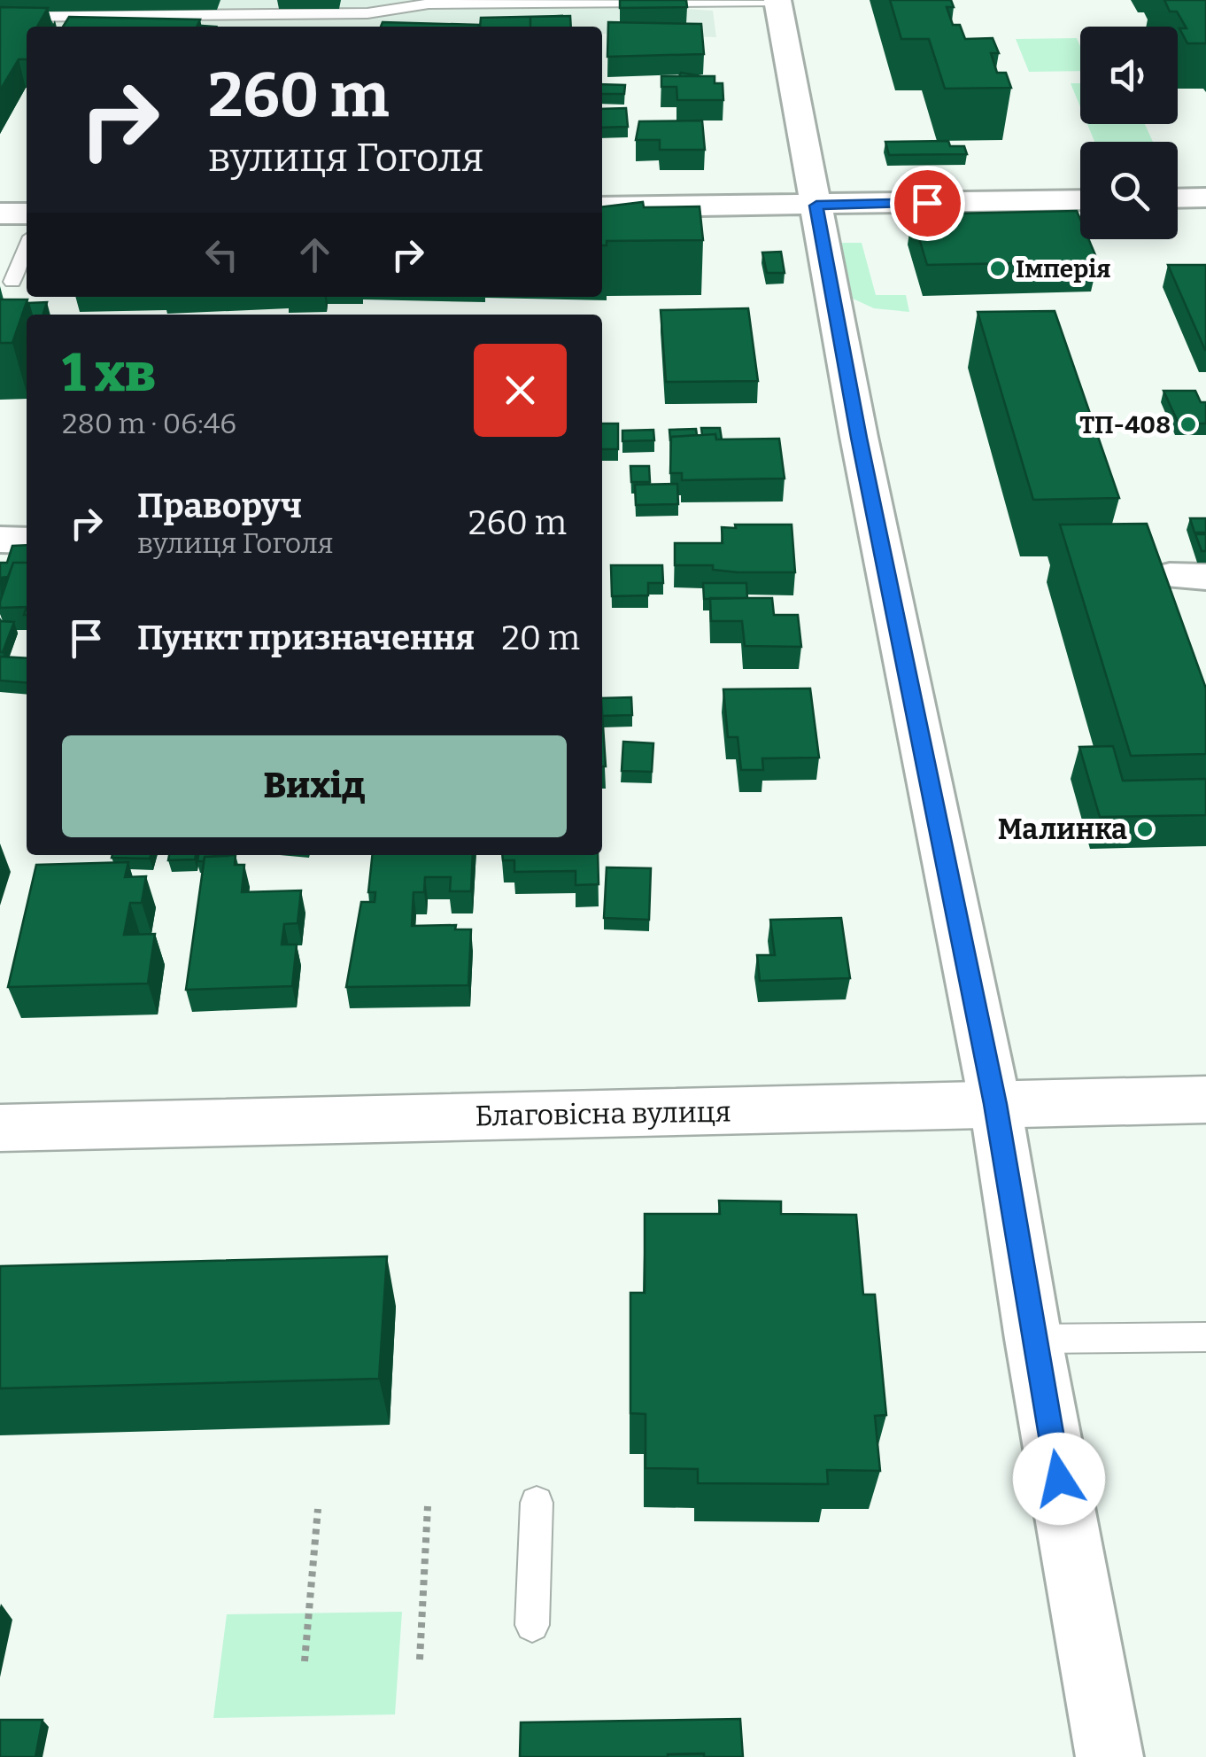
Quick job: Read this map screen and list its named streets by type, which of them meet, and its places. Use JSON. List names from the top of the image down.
{
  "streets": {
    "main road": ["Благовісна вулиця"]
  },
  "places": ["Імперія", "ТП-408", "Малинка"],
  "page": {
    "turn": ["260 m", "вулиця Гоголя"],
    "heading": ["1 хв", "280 m · 06:46"],
    "list": [
      {
        "name": "Праворуч",
        "note": "вулиця Гоголя",
        "value": "260 m"
      },
      {
        "name": "Пункт призначення",
        "value": "20 m"
      }
    ],
    "buttons": "Вихід"
  }
}
